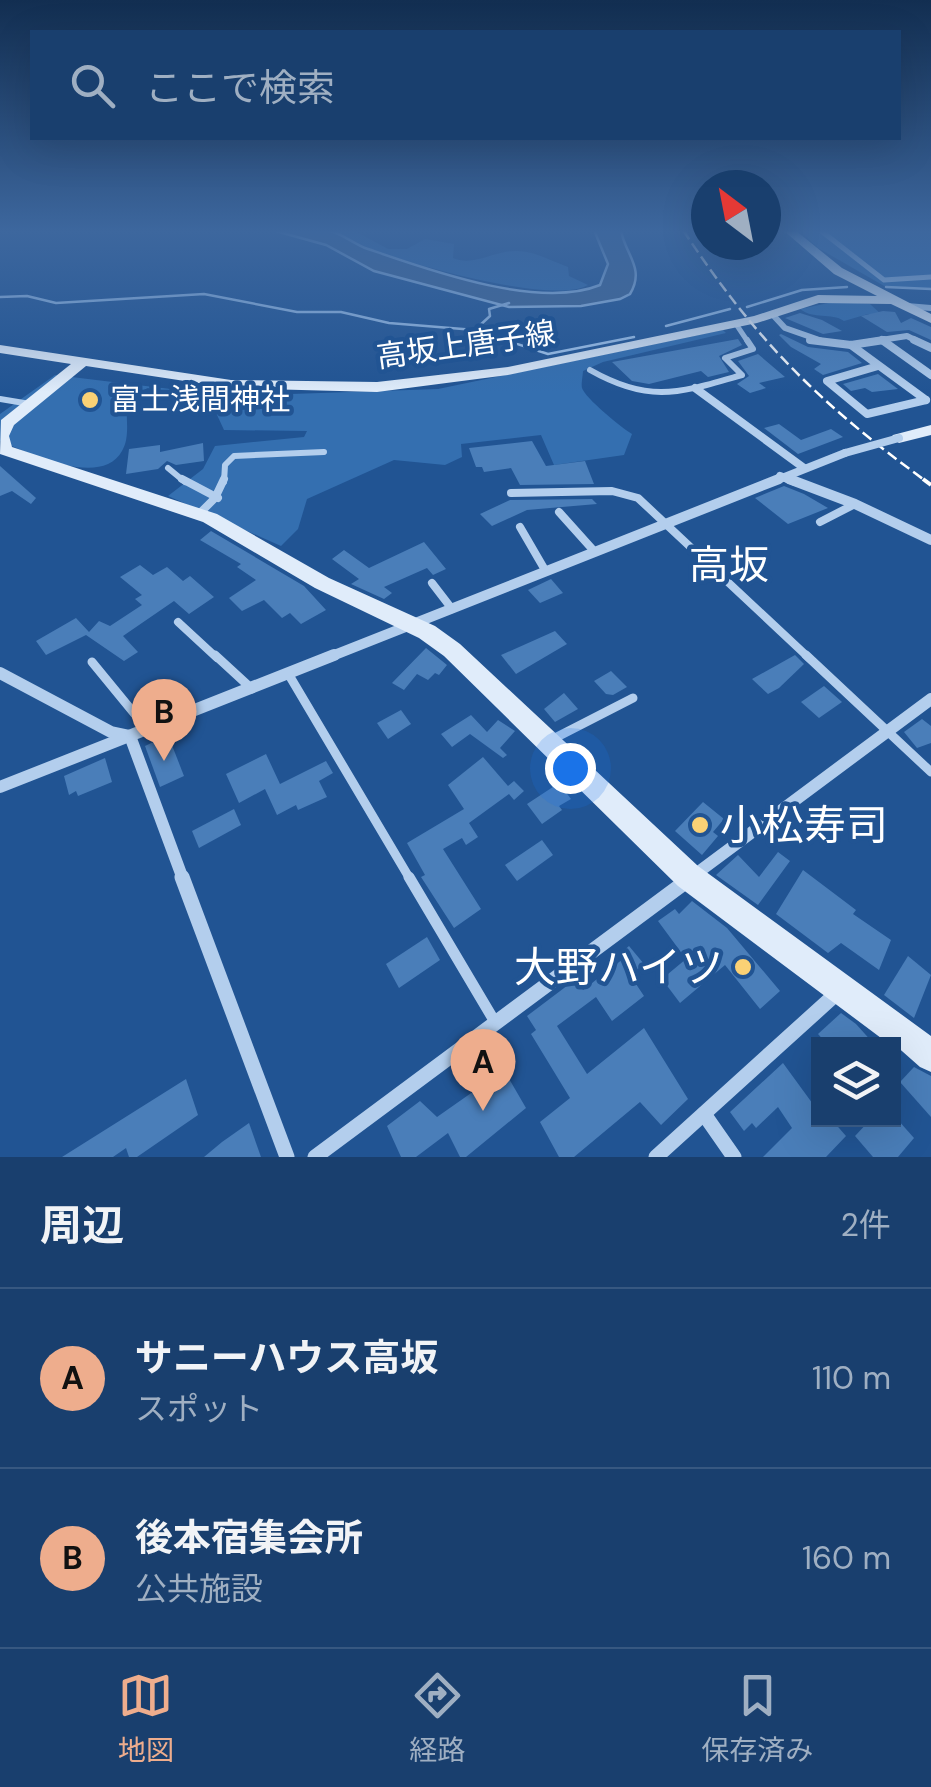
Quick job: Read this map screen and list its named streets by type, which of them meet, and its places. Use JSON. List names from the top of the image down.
{
  "streets": {
    "street": ["高坂上唐子線"]
  },
  "districts": ["高坂"],
  "places": ["富士浅間神社", "小松寿司", "大野ハイツ"],
  "north": "top left",
  "page": {
    "search": "ここで検索",
    "pins": ["B", "A"],
    "heading": ["周辺", "2件"],
    "list": [
      {
        "mark": "A",
        "name": "サニーハウス高坂",
        "note": "スポット",
        "value": "110 m"
      },
      {
        "mark": "B",
        "name": "後本宿集会所",
        "note": "公共施設",
        "value": "160 m"
      }
    ],
    "nav": ["地図", "経路", "保存済み"]
  }
}
